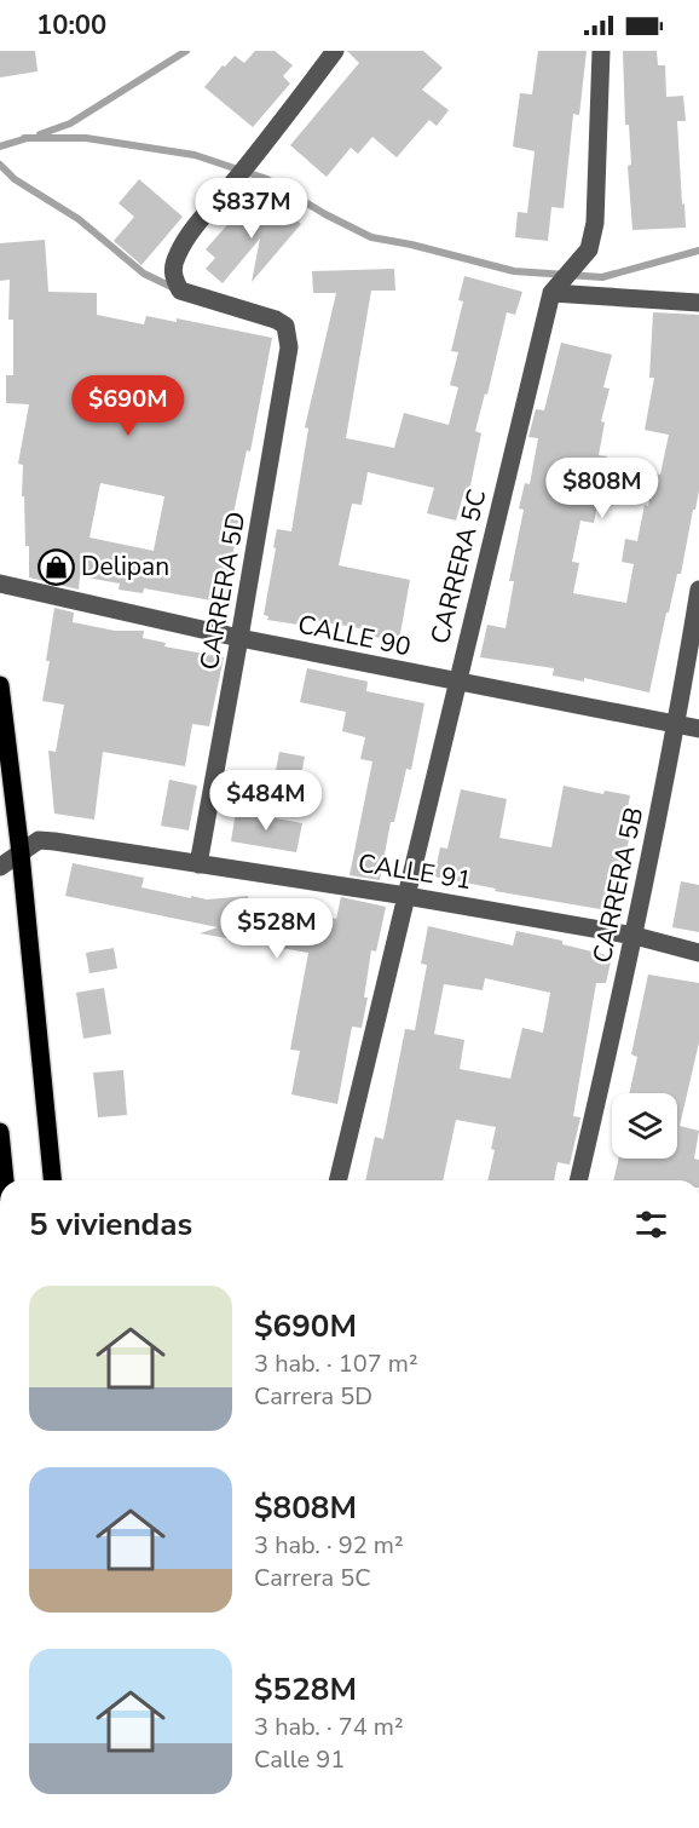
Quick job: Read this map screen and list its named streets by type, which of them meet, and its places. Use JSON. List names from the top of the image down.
{
  "streets": {
    "street": [
      "CARRERA 5C",
      "CARRERA 5D",
      "CALLE 90",
      "CALLE 91",
      "CARRERA 5B"
    ]
  },
  "crossings": [
    ["CARRERA 5C", "CALLE 90"],
    ["CARRERA 5C", "CALLE 91"],
    ["CARRERA 5D", "CALLE 90"],
    ["CARRERA 5D", "CALLE 91"],
    ["CALLE 90", "CARRERA 5B"],
    ["CALLE 91", "CARRERA 5B"]
  ],
  "places": {
    "shop": ["Delipan"]
  },
  "page": {
    "status": "10:00",
    "price": [
      "$837M",
      "$690M",
      "$808M",
      "$484M",
      "$528M"
    ],
    "heading": "5 viviendas",
    "list": [
      {
        "name": "$690M",
        "note": "3 hab. · 107 m² · Carrera 5D"
      },
      {
        "name": "$808M",
        "note": "3 hab. · 92 m² · Carrera 5C"
      },
      {
        "name": "$528M",
        "note": "3 hab. · 74 m² · Calle 91"
      }
    ]
  }
}
